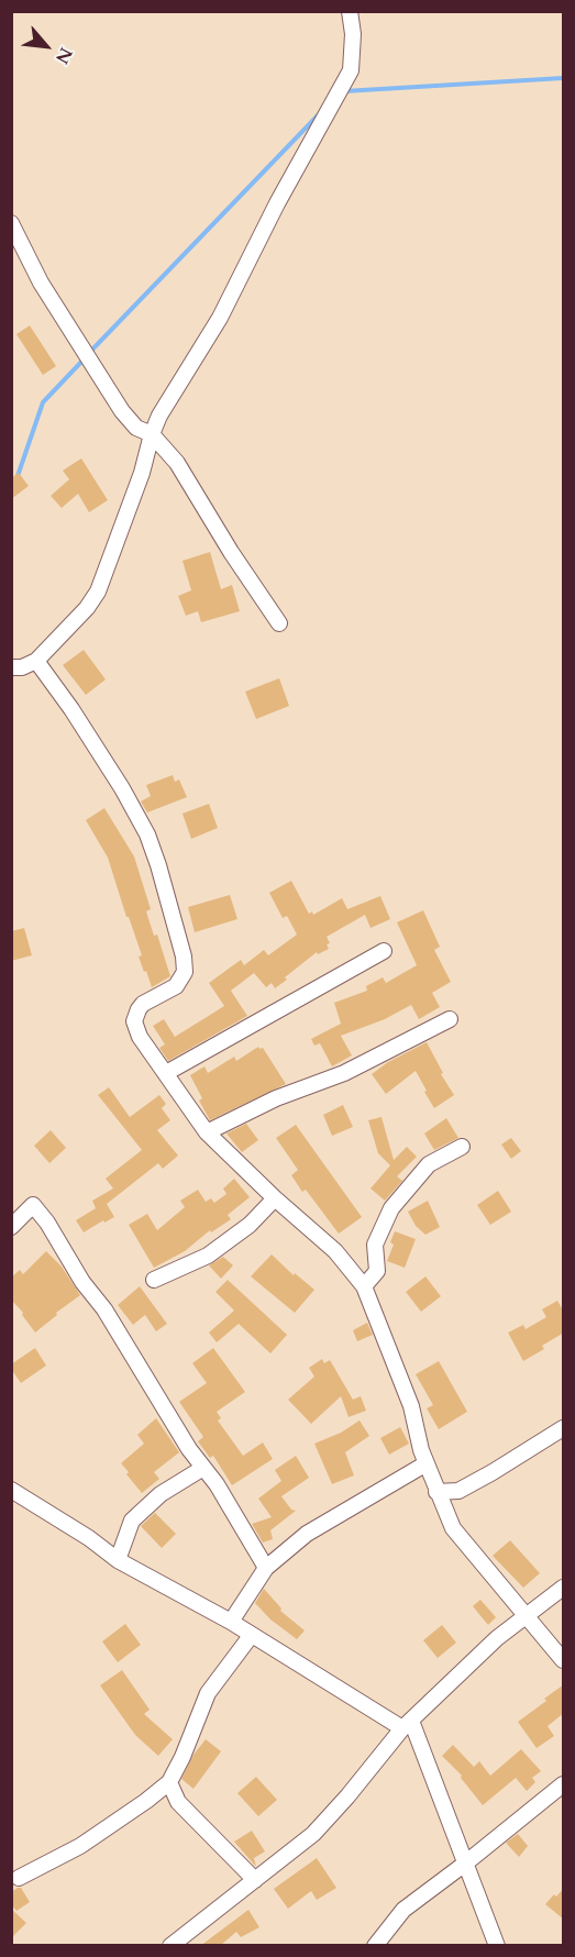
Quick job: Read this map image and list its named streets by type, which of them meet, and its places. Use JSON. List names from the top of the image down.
{
  "north": "bottom right"
}
